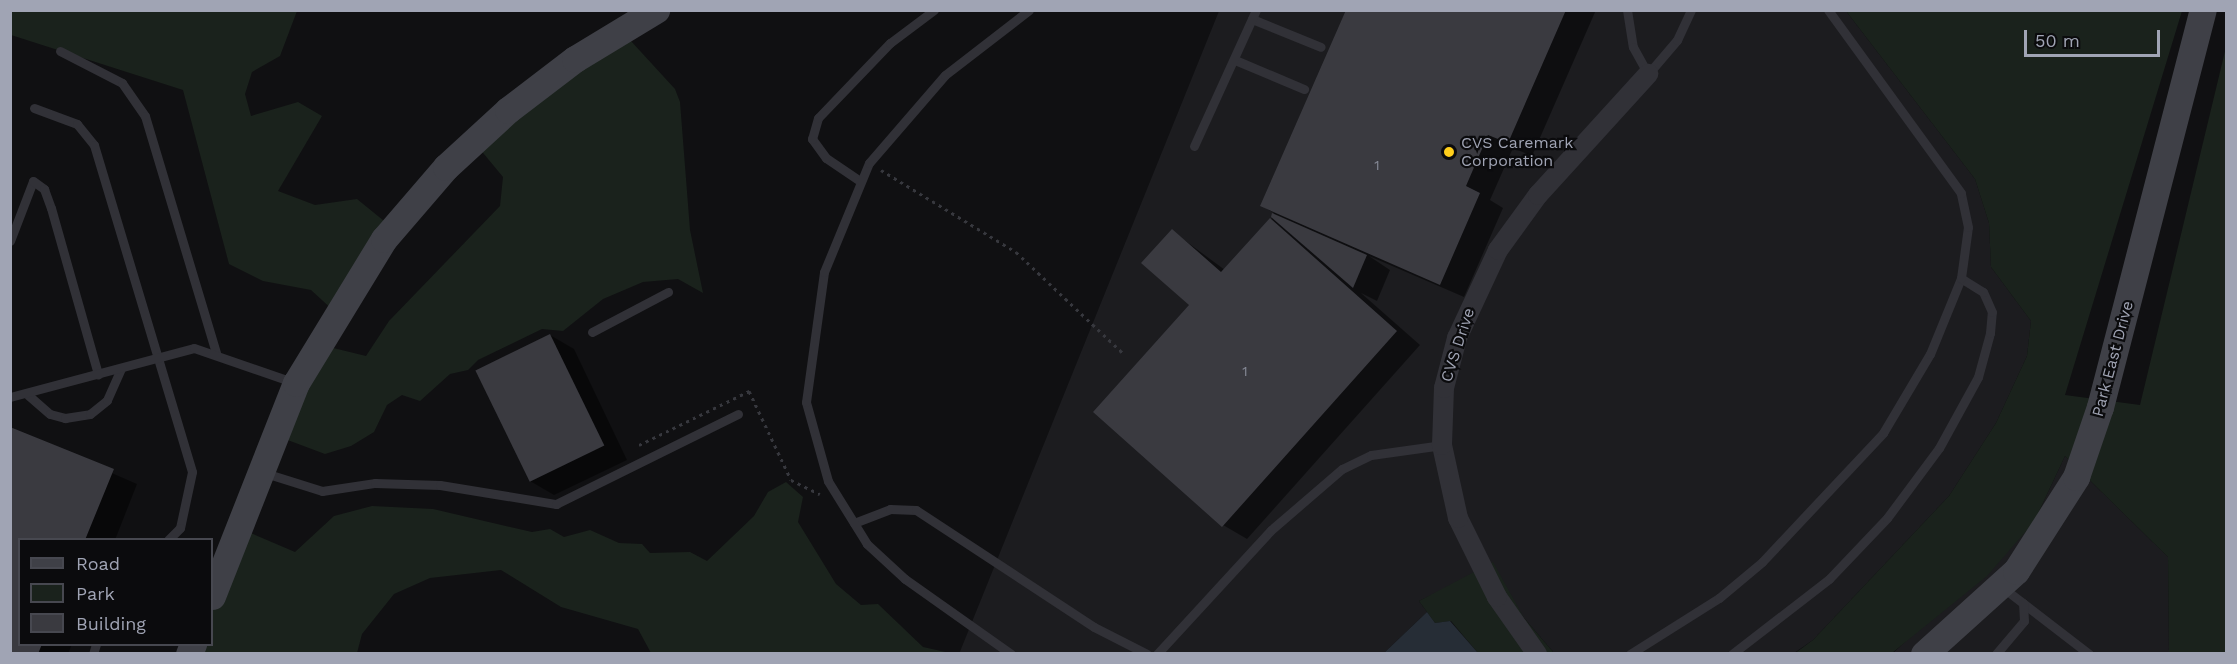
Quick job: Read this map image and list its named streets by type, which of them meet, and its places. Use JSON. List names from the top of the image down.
{
  "streets": {
    "street": ["CVS Drive", "Park East Drive"]
  },
  "places": ["CVS Caremark Corporation"],
  "house_numbers": ["1", "1"],
  "legend": ["Road", "Park", "Building"],
  "scale_bar": "50 m"
}
